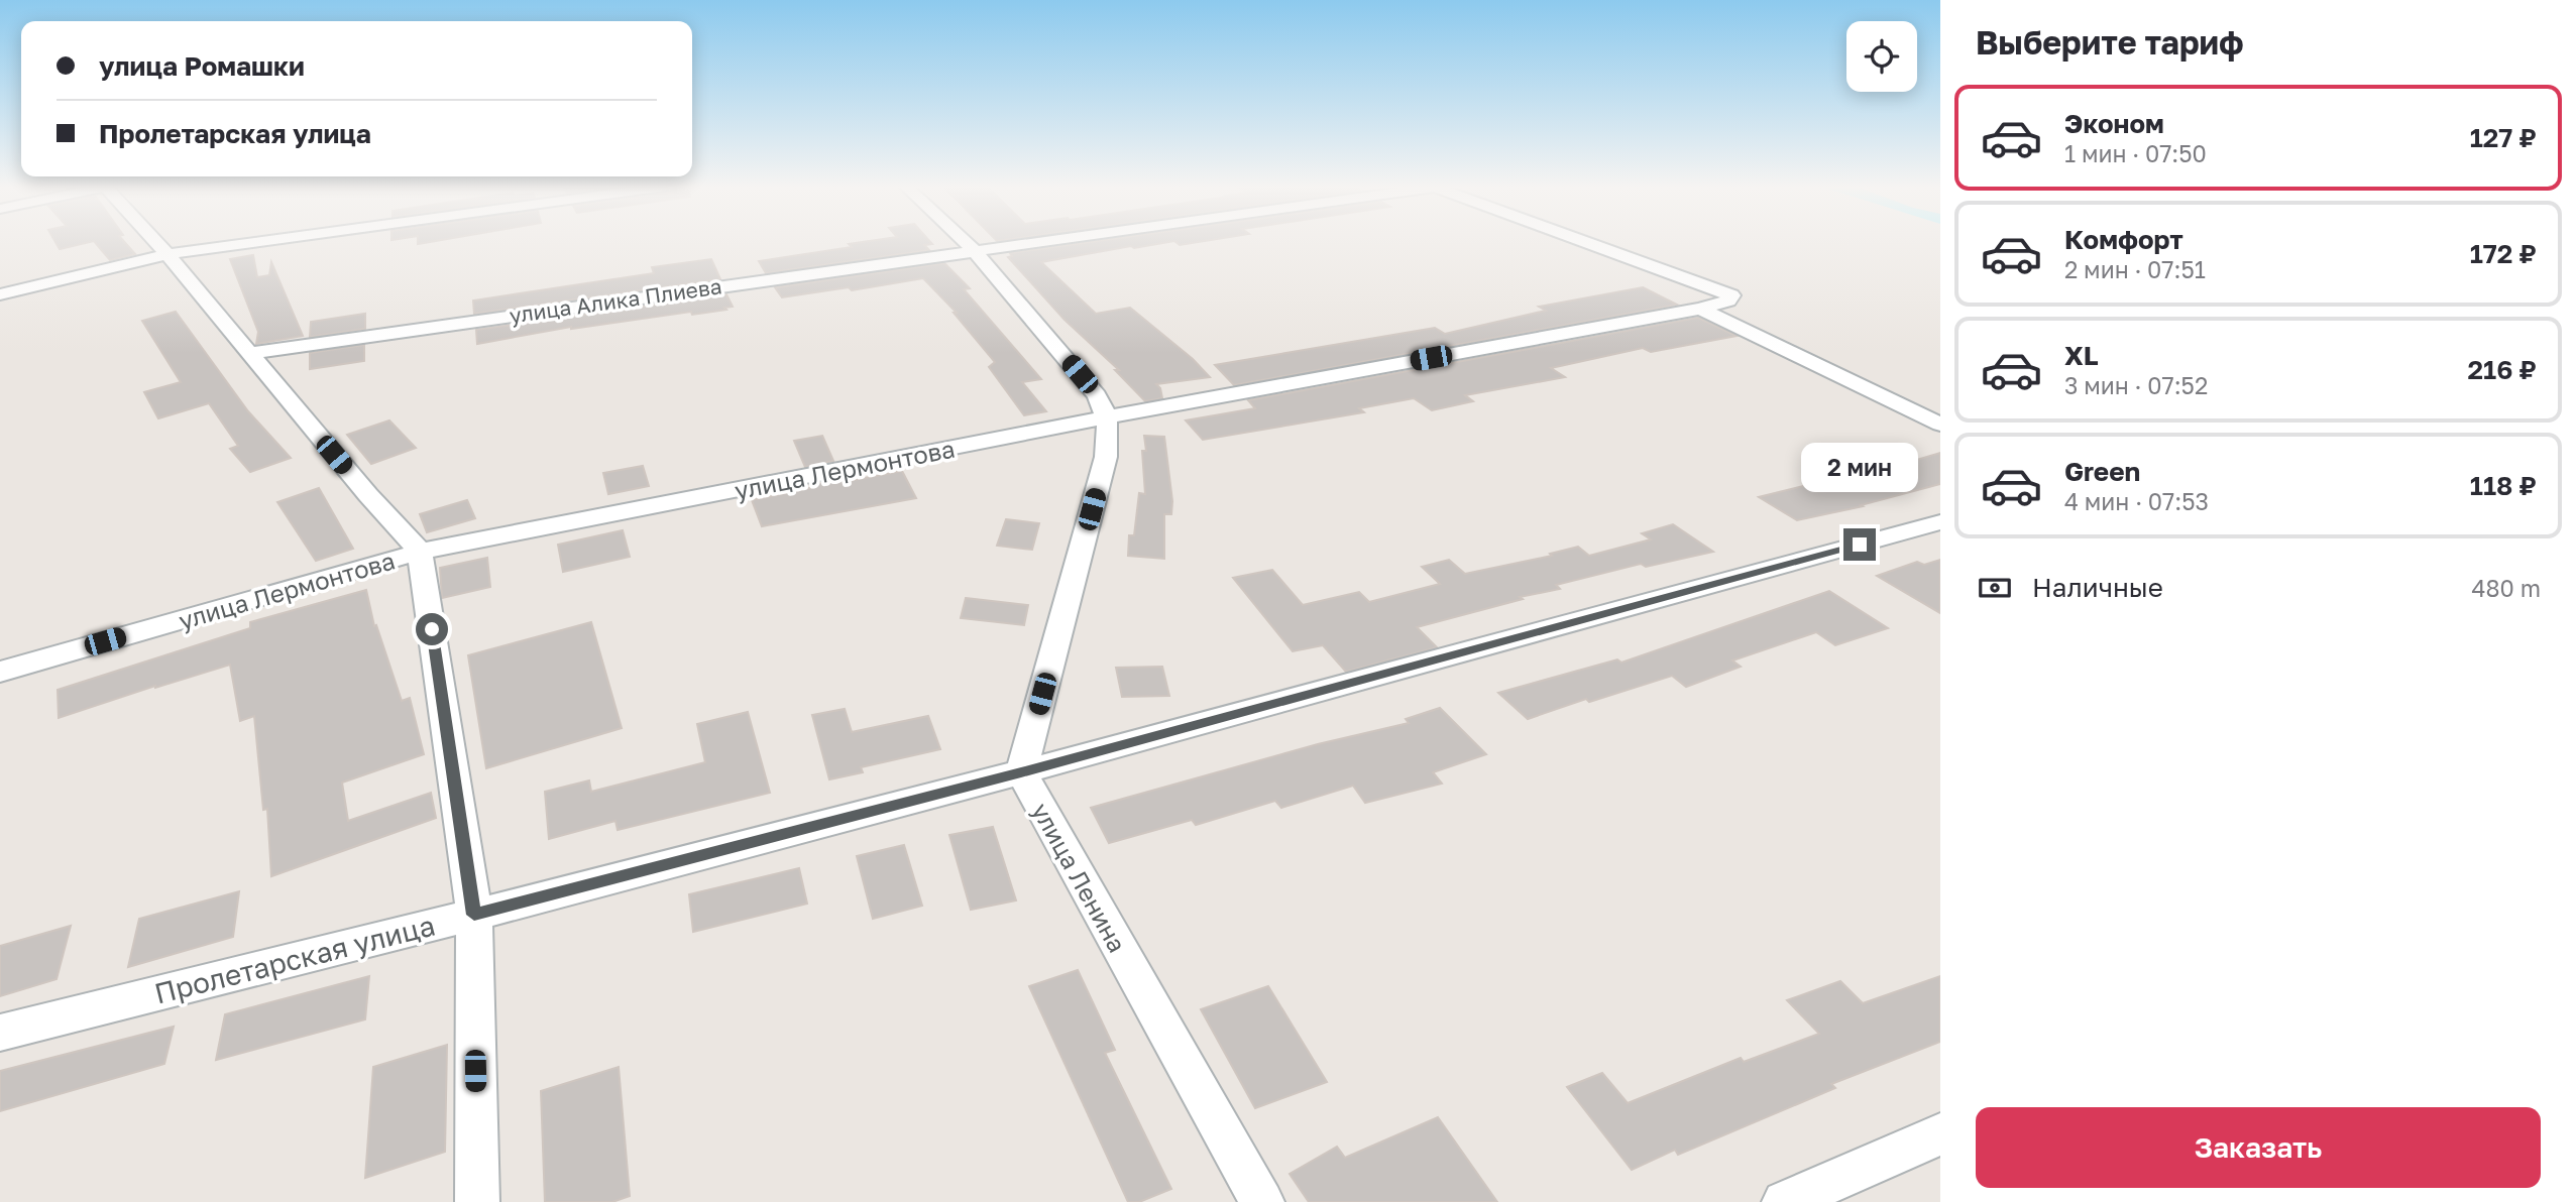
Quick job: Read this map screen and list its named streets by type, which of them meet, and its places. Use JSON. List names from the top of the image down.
{
  "streets": {
    "street": [
      "улица Алика Плиева",
      "улица Лермонтова",
      "улица Ленина",
      "Пролетарская улица"
    ]
  },
  "crossings": [
    ["улица Алика Плиева", "улица Ленина"],
    ["улица Лермонтова", "улица Ленина"],
    ["улица Ленина", "Пролетарская улица"]
  ],
  "page": {
    "heading": "Выберите тариф",
    "banner": ["улица Ромашки", "Пролетарская улица"],
    "list": [
      {
        "name": "Эконом",
        "note": "1 мин · 07:50",
        "value": "127 ₽"
      },
      {
        "name": "Комфорт",
        "note": "2 мин · 07:51",
        "value": "172 ₽"
      },
      {
        "name": "XL",
        "note": "3 мин · 07:52",
        "value": "216 ₽"
      },
      {
        "name": "Green",
        "note": "4 мин · 07:53",
        "value": "118 ₽"
      }
    ],
    "bubble": "2 мин",
    "pay": ["Наличные", "480 m"],
    "buttons": "Заказать"
  }
}
